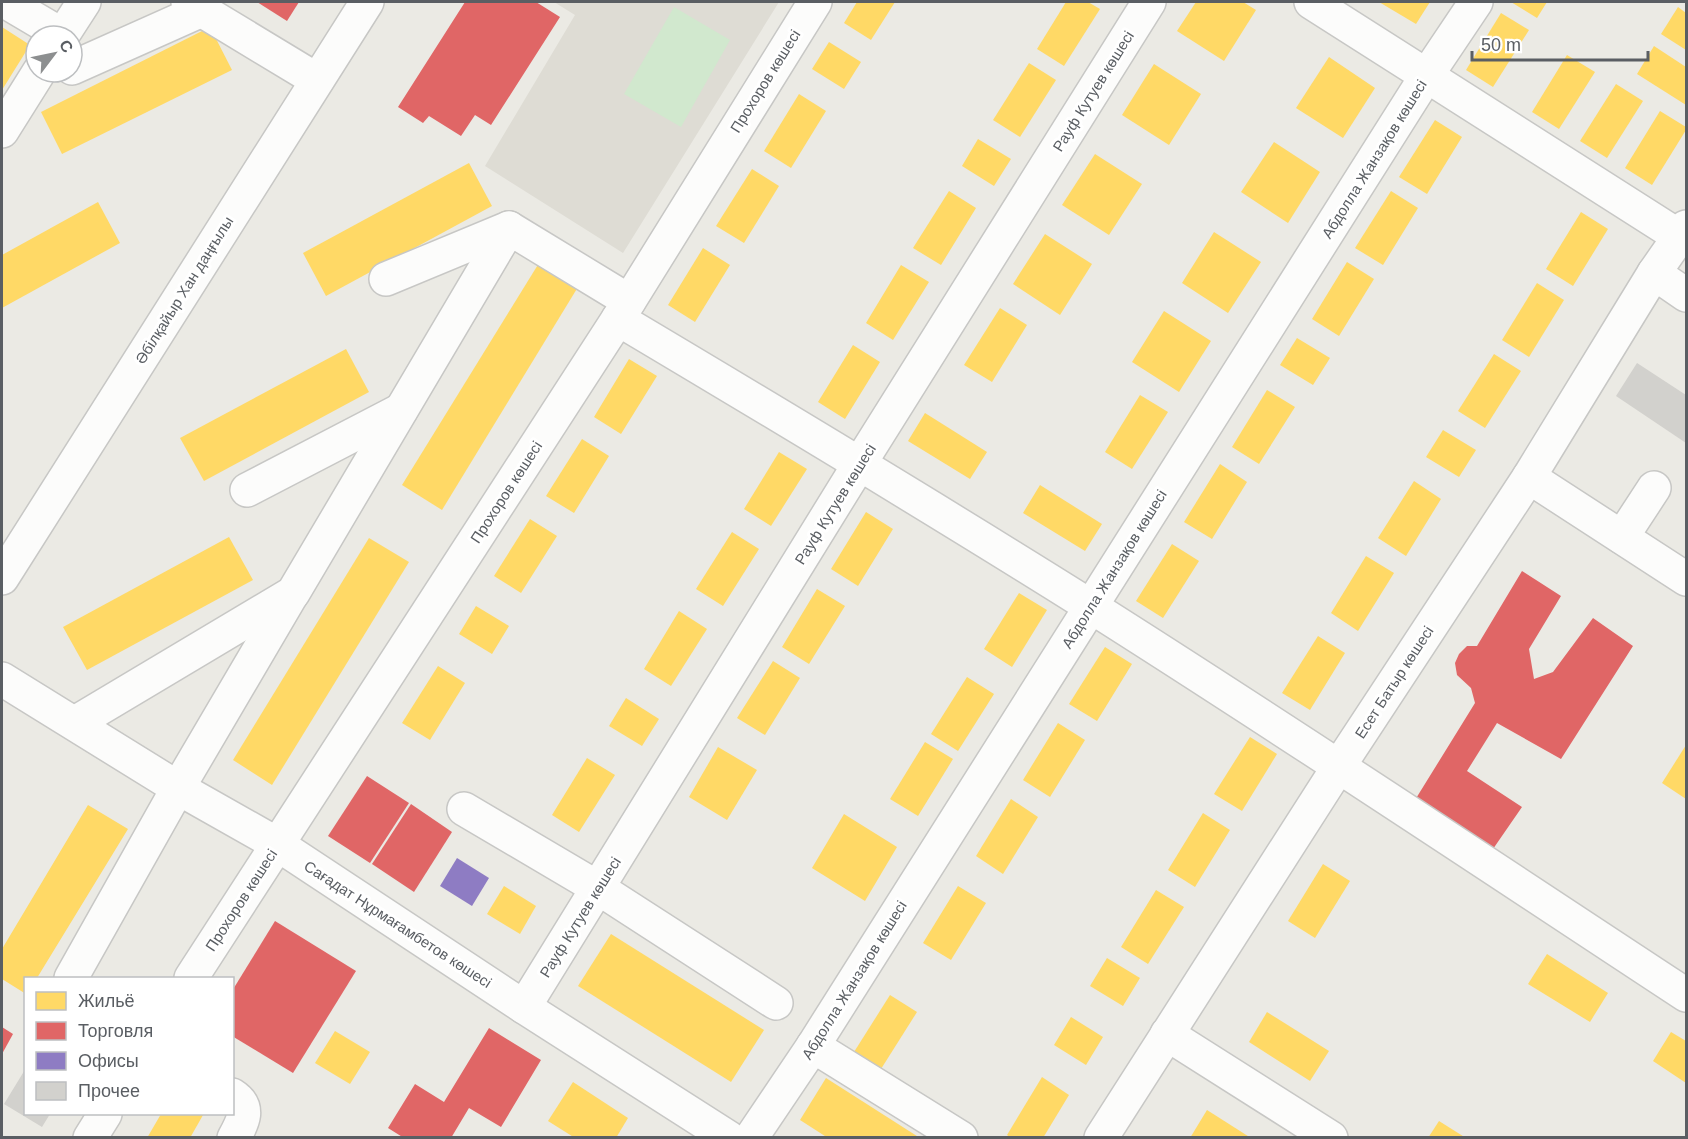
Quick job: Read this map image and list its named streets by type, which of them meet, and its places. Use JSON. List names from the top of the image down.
{
  "streets": {
    "street": [
      "Прохоров көшесі",
      "Рауф Кутуев көшесі",
      "Абдолла Жанзақов көшесі",
      "Әбілқайыр Хан даңғылы",
      "Есет Батыр көшесі",
      "Сағадат Нұрмағамбетов көшесі"
    ]
  },
  "crossings": [
    ["Прохоров көшесі", "Сағадат Нұрмағамбетов көшесі"],
    ["Рауф Кутуев көшесі", "Сағадат Нұрмағамбетов көшесі"]
  ],
  "legend": [
    "Жильё",
    "Торговля",
    "Офисы",
    "Прочее"
  ],
  "scale_bar": "50 m",
  "north": "top right"
}
